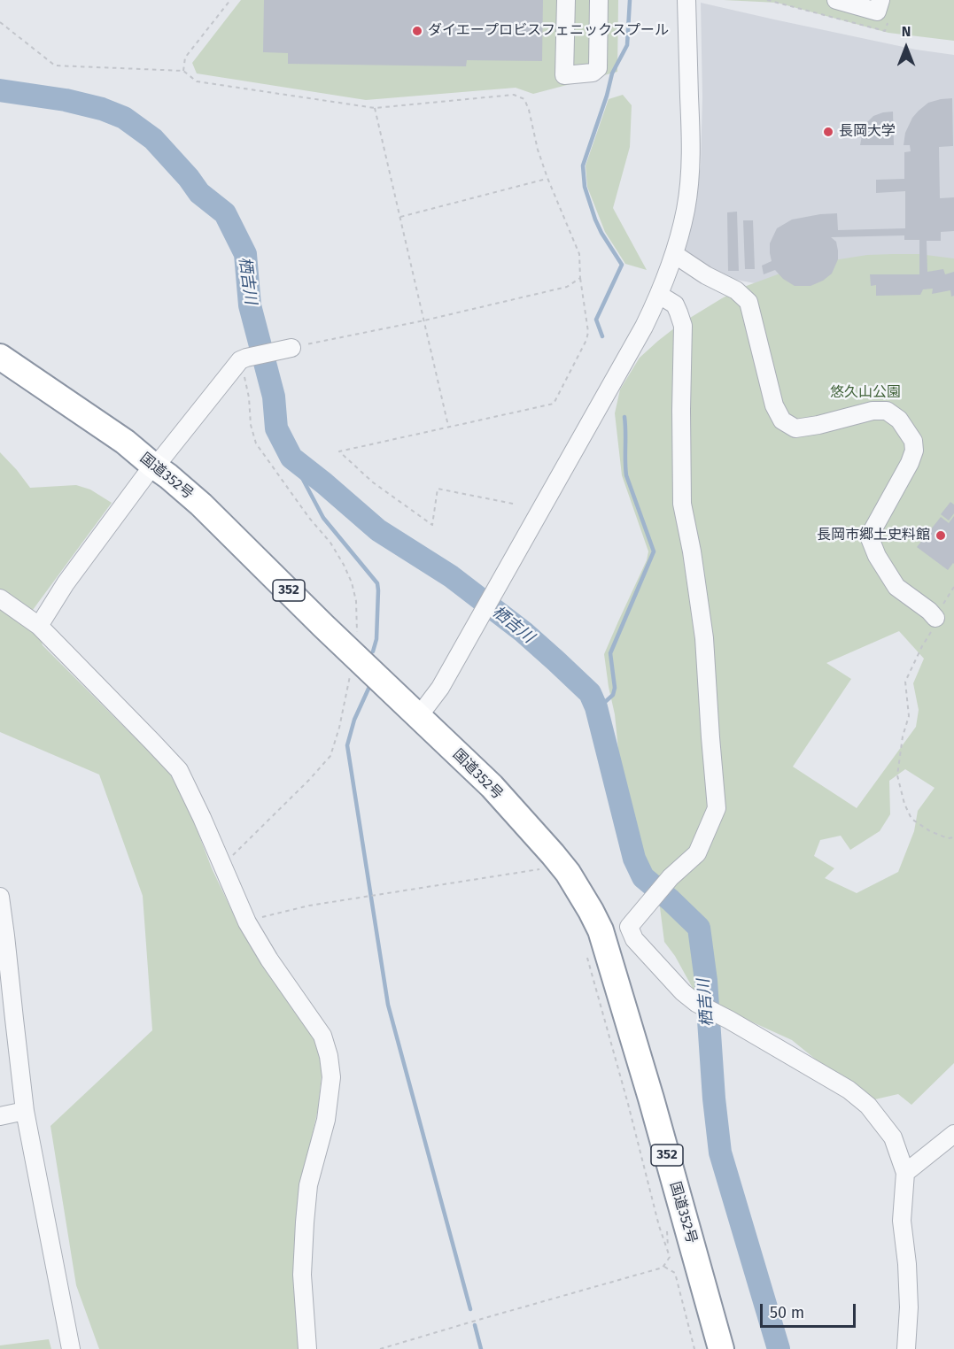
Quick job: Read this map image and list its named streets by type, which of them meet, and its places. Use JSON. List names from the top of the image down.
{
  "streets": {
    "highway": ["国道352号", "352"]
  },
  "water": ["栖吉川"],
  "parks": ["悠久山公園"],
  "places": ["ダイエープロビスフェニックスプール", "長岡大学", "長岡市郷土史料館"],
  "scale_bar": "50 m",
  "north": "top"
}
